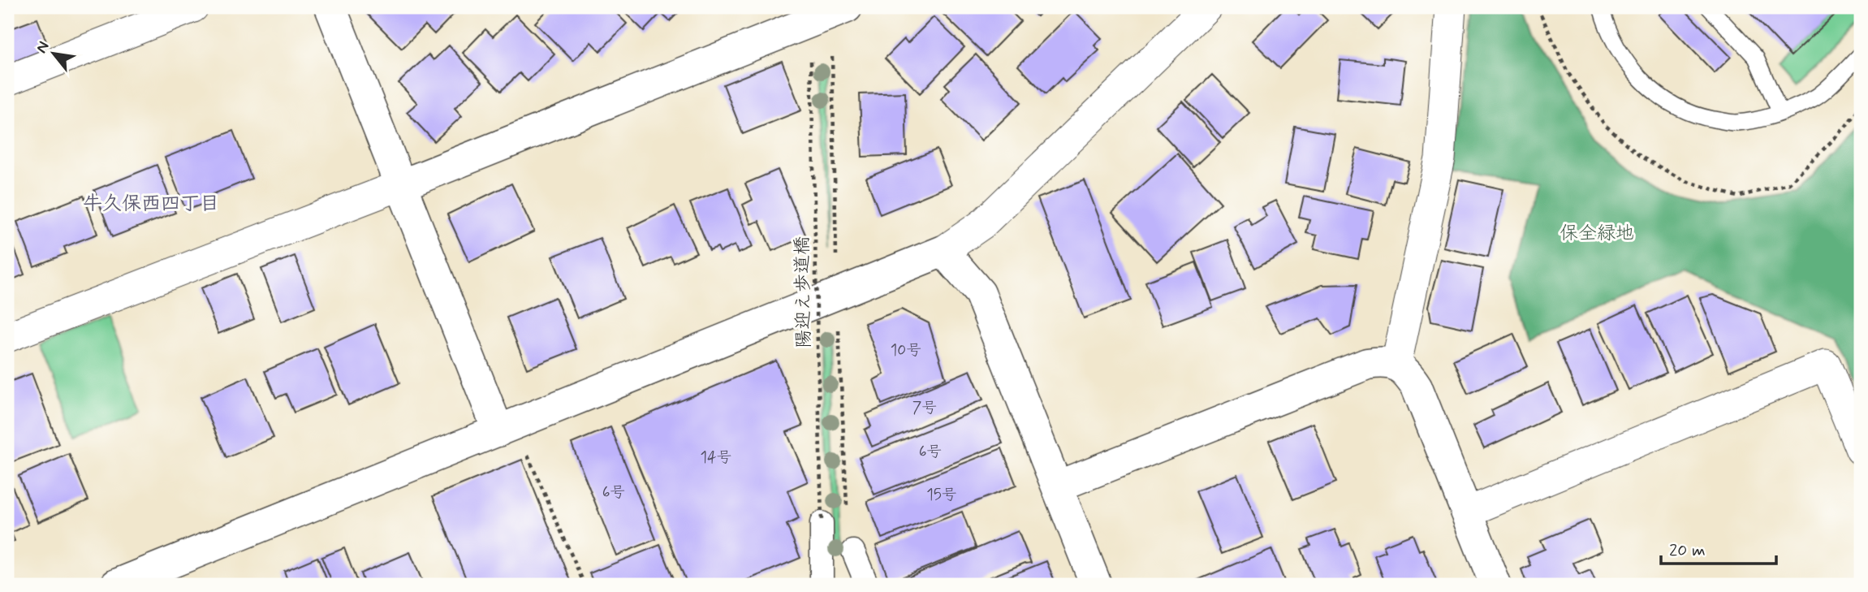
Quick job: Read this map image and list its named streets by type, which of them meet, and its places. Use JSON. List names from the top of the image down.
{
  "streets": {
    "path": ["陽迎え歩道橋"]
  },
  "districts": ["牛久保西四丁目"],
  "parks": ["保全緑地"],
  "house_numbers": [
    "10号",
    "7号",
    "6号",
    "14号",
    "6号",
    "15号"
  ],
  "scale_bar": "20 m",
  "north": "top left"
}
